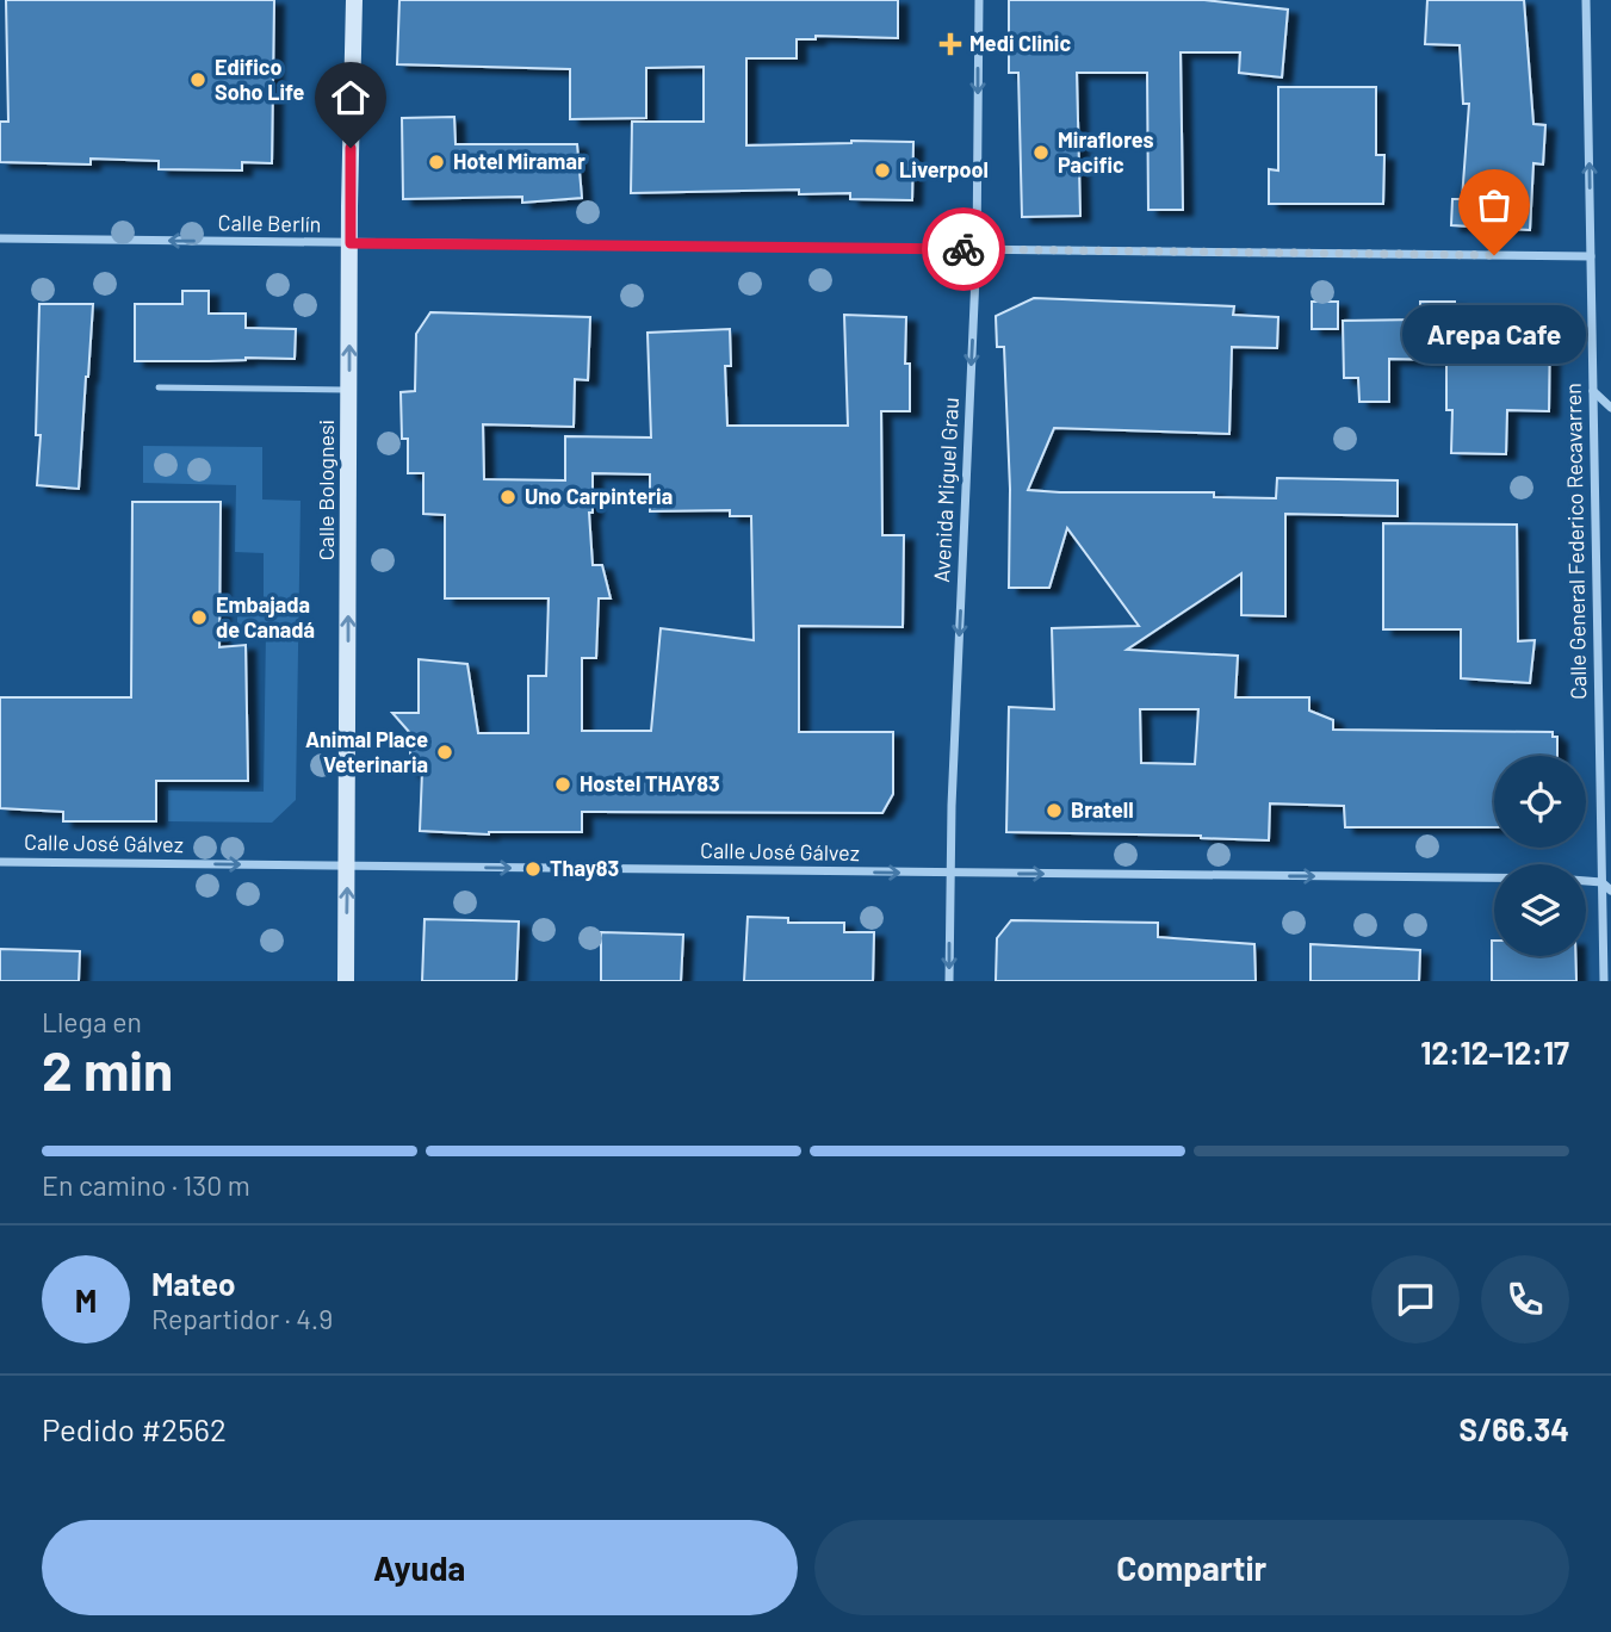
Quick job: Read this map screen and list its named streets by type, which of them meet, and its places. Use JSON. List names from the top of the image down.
{
  "streets": {
    "main road": ["Calle Bolognesi"],
    "street": [
      "Calle Berlín",
      "Avenida Miguel Grau",
      "Calle General Federico Recavarren",
      "Calle José Gálvez"
    ]
  },
  "crossings": [
    ["Calle Berlín", "Calle Bolognesi"],
    ["Calle Berlín", "Avenida Miguel Grau"],
    ["Calle Berlín", "Calle General Federico Recavarren"],
    ["Calle Bolognesi", "Calle José Gálvez"],
    ["Avenida Miguel Grau", "Calle José Gálvez"]
  ],
  "one_way": ["Calle Bolognesi", "Avenida Miguel Grau", "Calle José Gálvez"],
  "places": {
    "health": ["Medi Clinic"],
    "other": [
      "Edifico Soho Life",
      "Miraflores Pacific",
      "Hotel Miramar",
      "Liverpool",
      "Arepa Cafe",
      "Uno Carpinteria",
      "Embajada de Canadá",
      "Animal Place Veterinaria",
      "Hostel THAY83",
      "Bratell",
      "Thay83"
    ]
  },
  "page": {
    "bubble": "Arepa Cafe",
    "heading": ["2 min", "Llega en", "12:12–12:17"],
    "panel": [
      "Mateo",
      "Repartidor · 4.9",
      "Pedido #2562",
      "S/66.34"
    ],
    "bar": "En camino · 130 m",
    "round": "M",
    "buttons": ["Ayuda", "Compartir"]
  }
}
